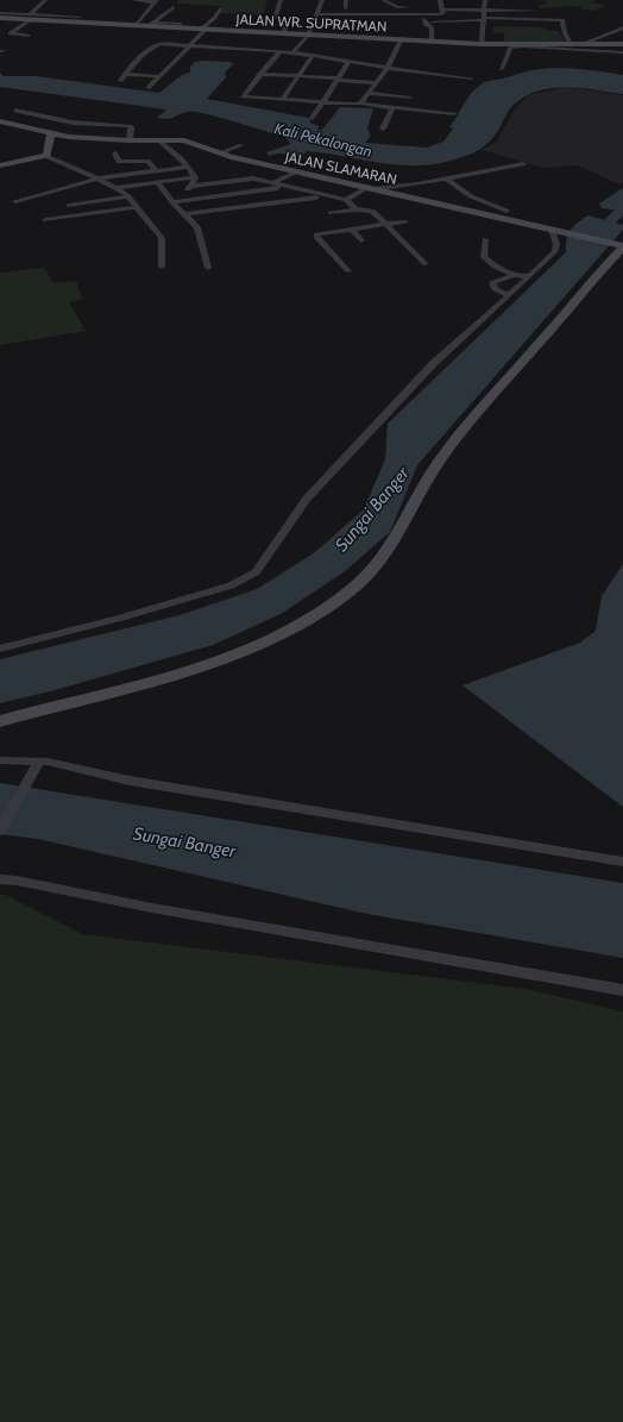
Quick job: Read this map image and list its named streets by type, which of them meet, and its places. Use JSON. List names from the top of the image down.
{
  "streets": {
    "street": ["JALAN WR. SUPRATMAN", "JALAN SLAMARAN"]
  },
  "water": ["Kali Pekalongan", "Sungai Banger"]
}
